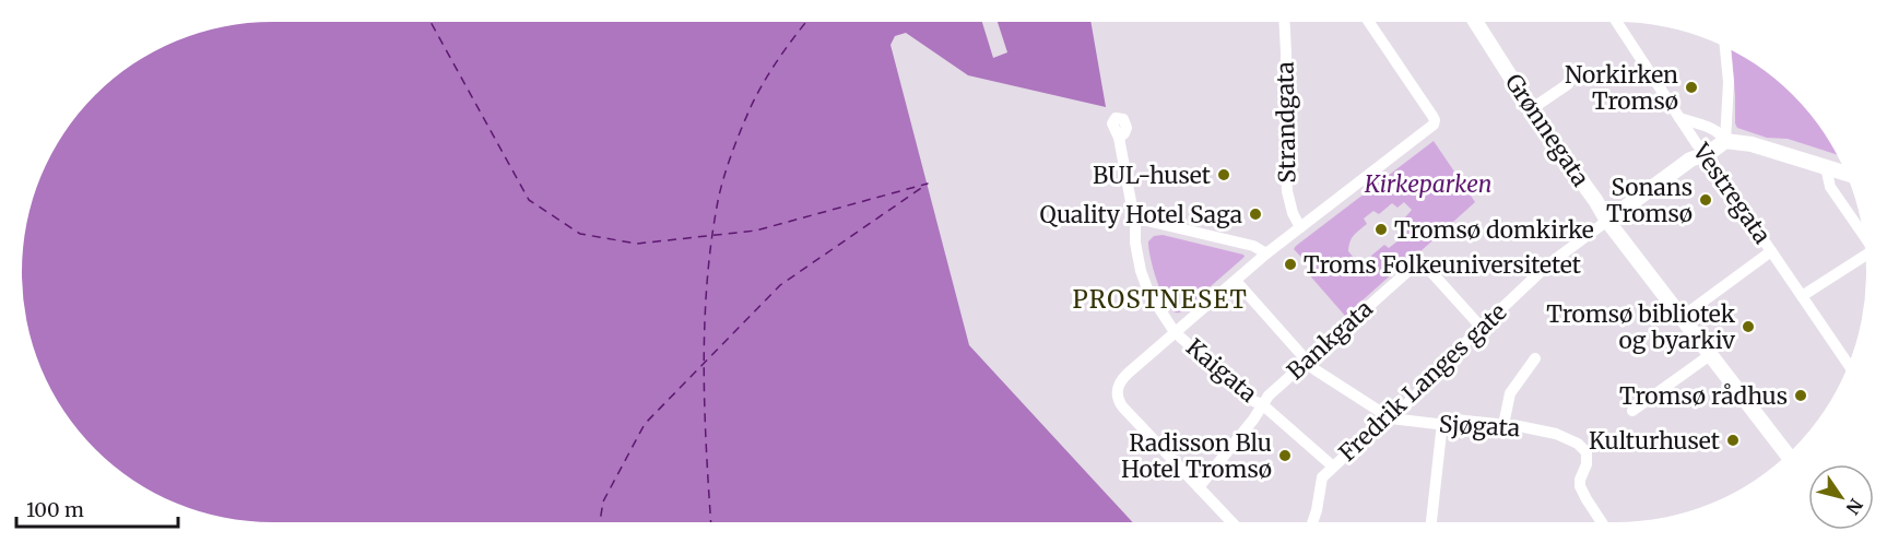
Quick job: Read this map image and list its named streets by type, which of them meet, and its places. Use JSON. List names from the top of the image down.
{
  "streets": {
    "street": [
      "Strandgata",
      "Grønnegata",
      "Vestregata",
      "Bankgata",
      "Kaigata",
      "Fredrik Langes gate",
      "Sjøgata"
    ]
  },
  "crossings": [
    ["Grønnegata", "Fredrik Langes gate"],
    ["Vestregata", "Fredrik Langes gate"],
    ["Bankgata", "Kaigata"],
    ["Bankgata", "Fredrik Langes gate"],
    ["Bankgata", "Sjøgata"],
    ["Kaigata", "Fredrik Langes gate"],
    ["Fredrik Langes gate", "Sjøgata"]
  ],
  "districts": ["PROSTNESET"],
  "parks": ["Kirkeparken"],
  "places": [
    "Norkirken Tromsø",
    "BUL-huset",
    "Sonans Tromsø",
    "Quality Hotel Saga",
    "Tromsø domkirke",
    "Troms Folkeuniversitetet",
    "Tromsø bibliotek og byarkiv",
    "Tromsø rådhus",
    "Kulturhuset",
    "Radisson Blu Hotel Tromsø"
  ],
  "scale_bar": "100 m",
  "north": "bottom right"
}
